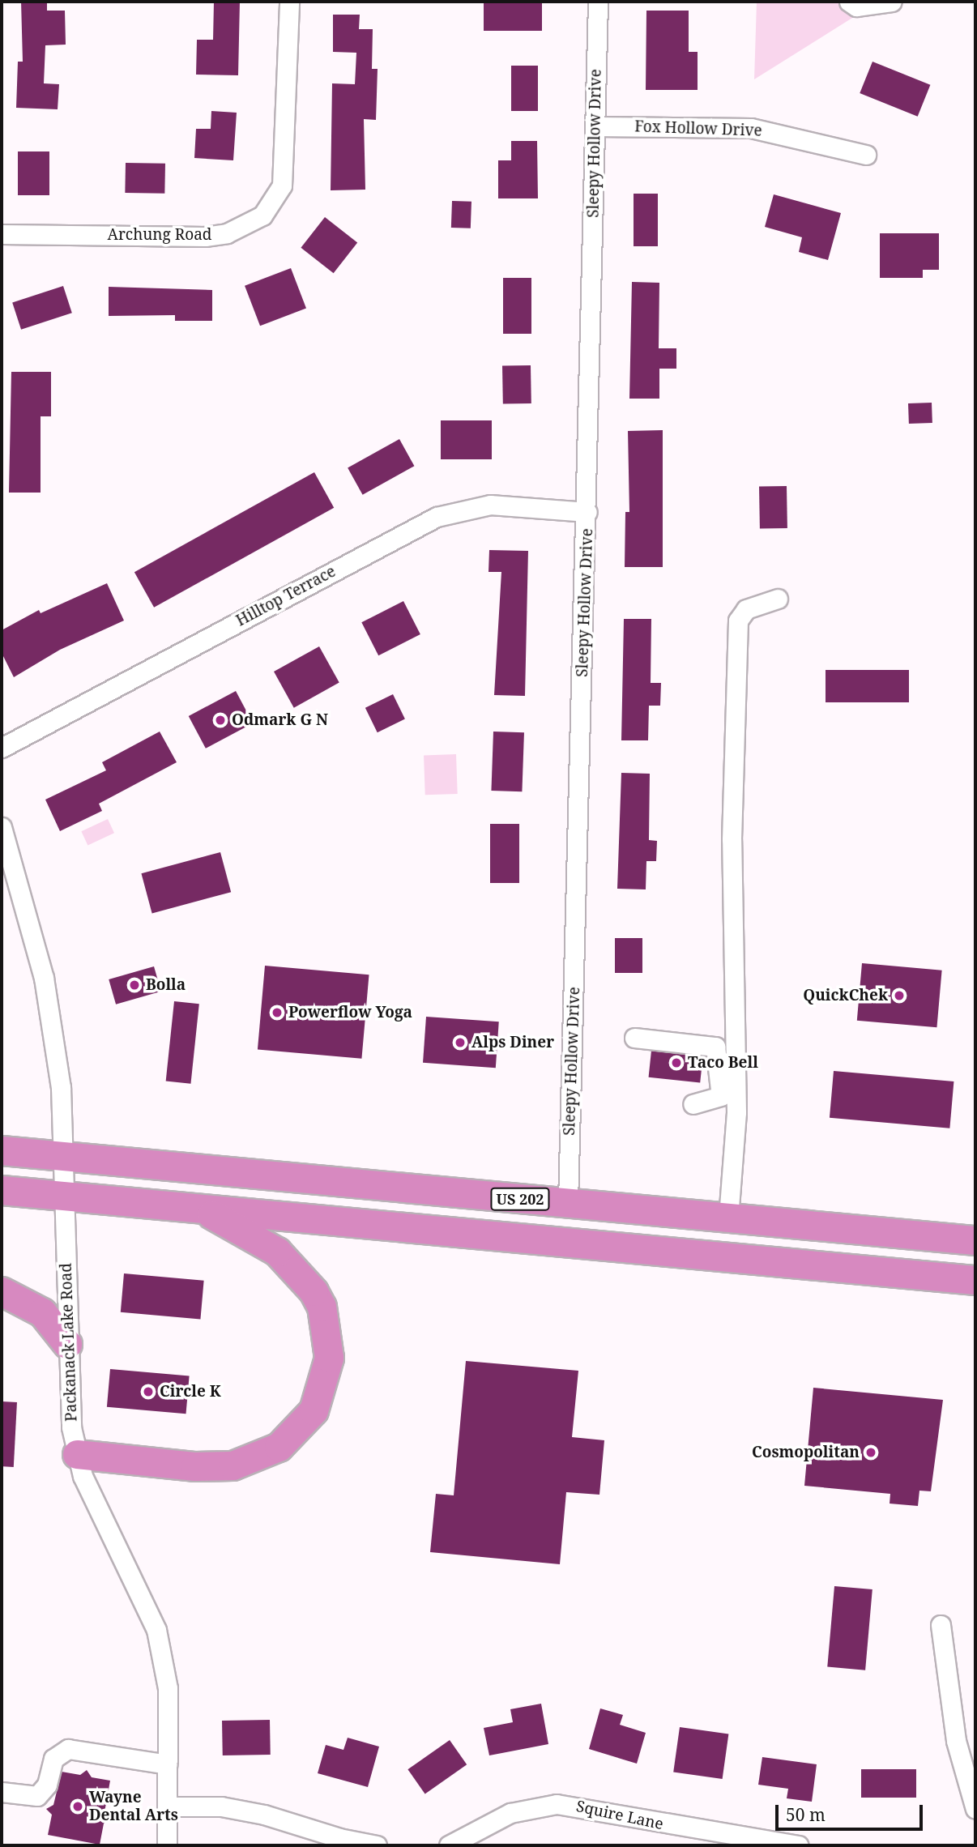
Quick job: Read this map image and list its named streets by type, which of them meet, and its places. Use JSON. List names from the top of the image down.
{
  "streets": {
    "highway": ["US 202"],
    "street": [
      "Fox Hollow Drive",
      "Sleepy Hollow Drive",
      "Archung Road",
      "Hilltop Terrace",
      "Packanack Lake Road",
      "Squire Lane"
    ]
  },
  "crossings": [
    ["Fox Hollow Drive", "Sleepy Hollow Drive"],
    ["Sleepy Hollow Drive", "Hilltop Terrace"],
    ["Sleepy Hollow Drive", "US 202"],
    ["US 202", "Packanack Lake Road"]
  ],
  "places": [
    "Odmark G N",
    "Bolla",
    "QuickChek",
    "Powerflow Yoga",
    "Alps Diner",
    "Taco Bell",
    "Circle K",
    "Cosmopolitan",
    "Wayne Dental Arts"
  ],
  "scale_bar": "50 m"
}
